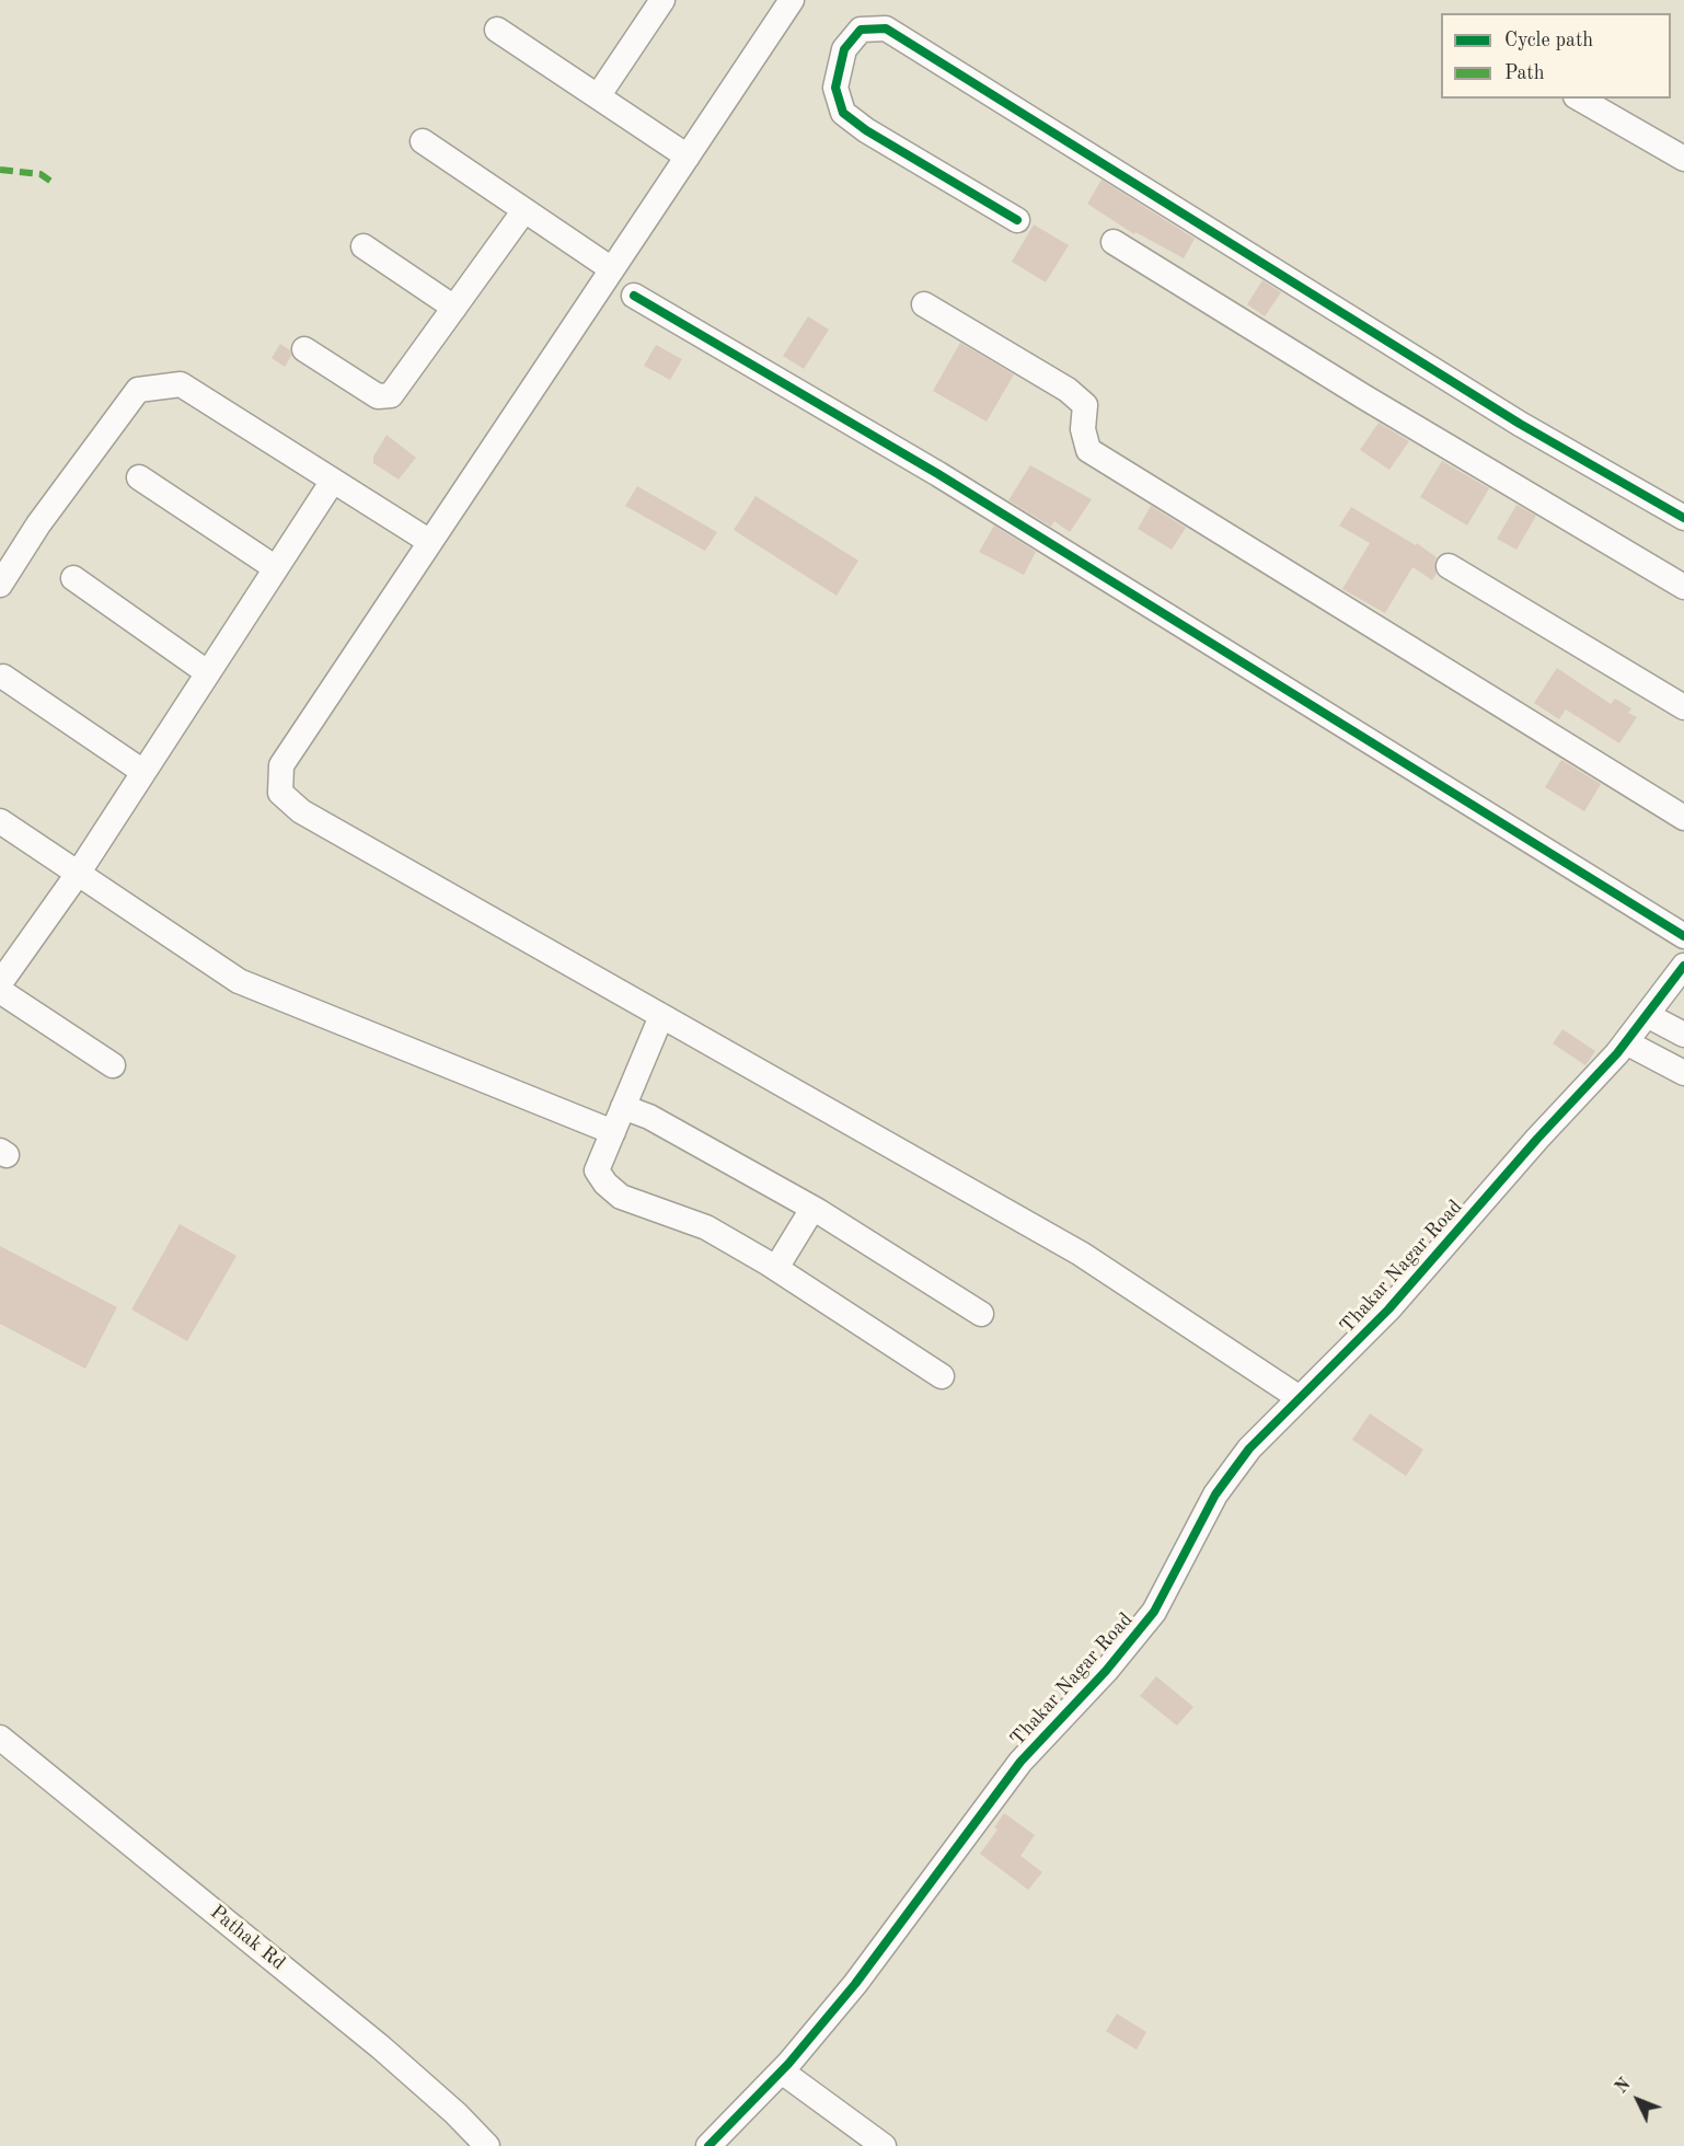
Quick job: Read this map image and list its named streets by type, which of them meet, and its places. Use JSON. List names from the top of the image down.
{
  "streets": {
    "street": ["Thakar Nagar Road", "Pathak Rd"]
  },
  "legend": ["Cycle path", "Path"],
  "north": "top left"
}
